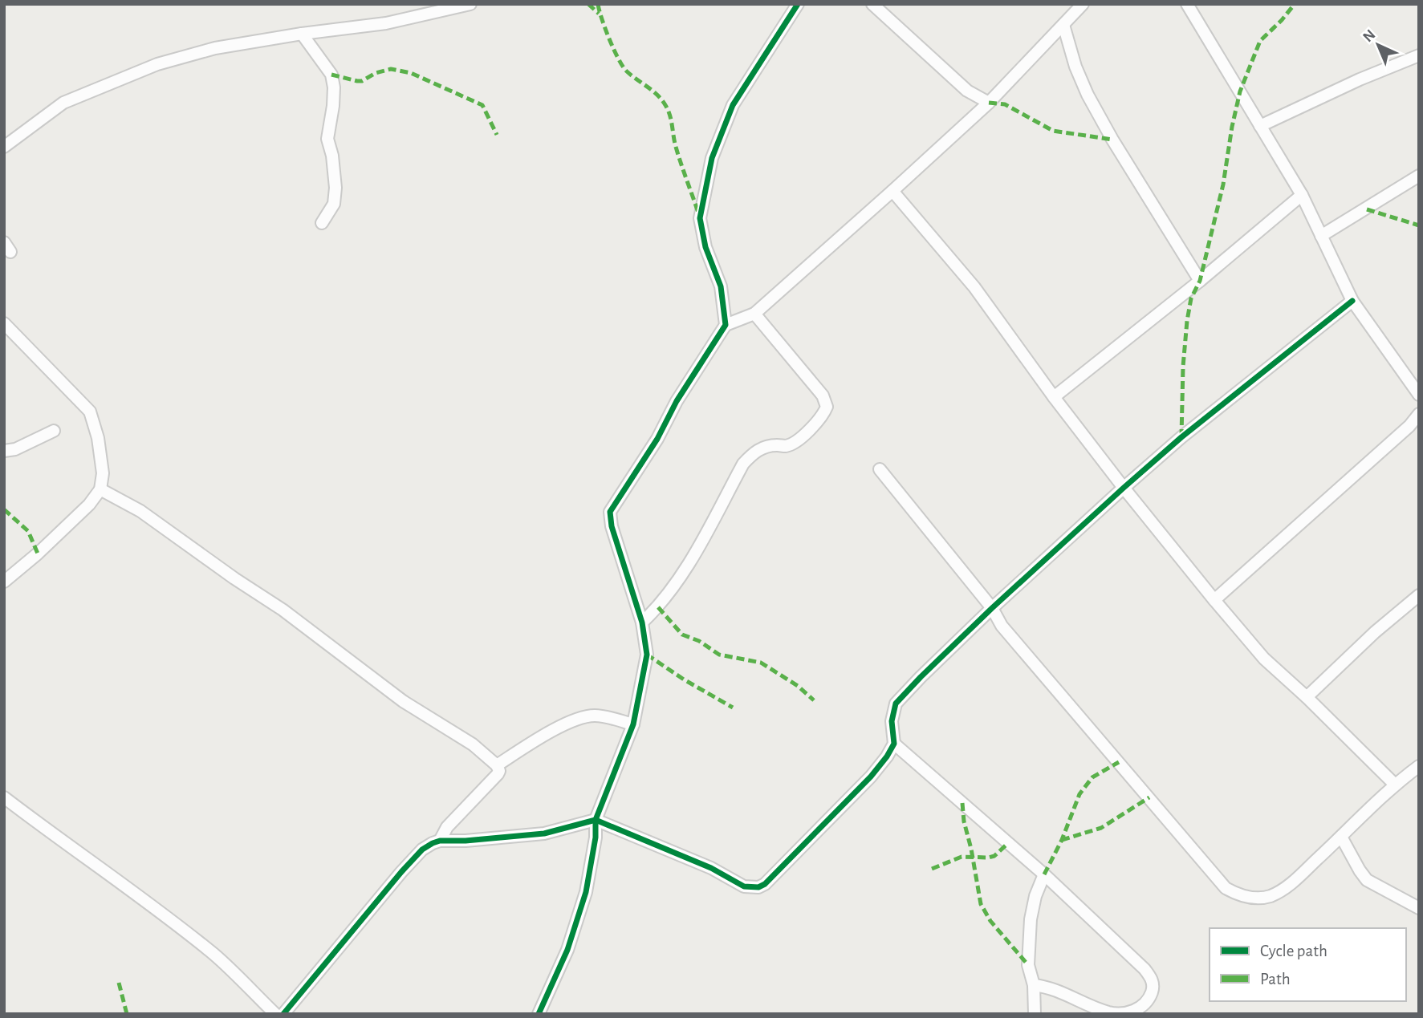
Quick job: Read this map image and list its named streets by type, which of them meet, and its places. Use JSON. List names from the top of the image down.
{
  "legend": ["Cycle path", "Path"],
  "north": "top left"
}
